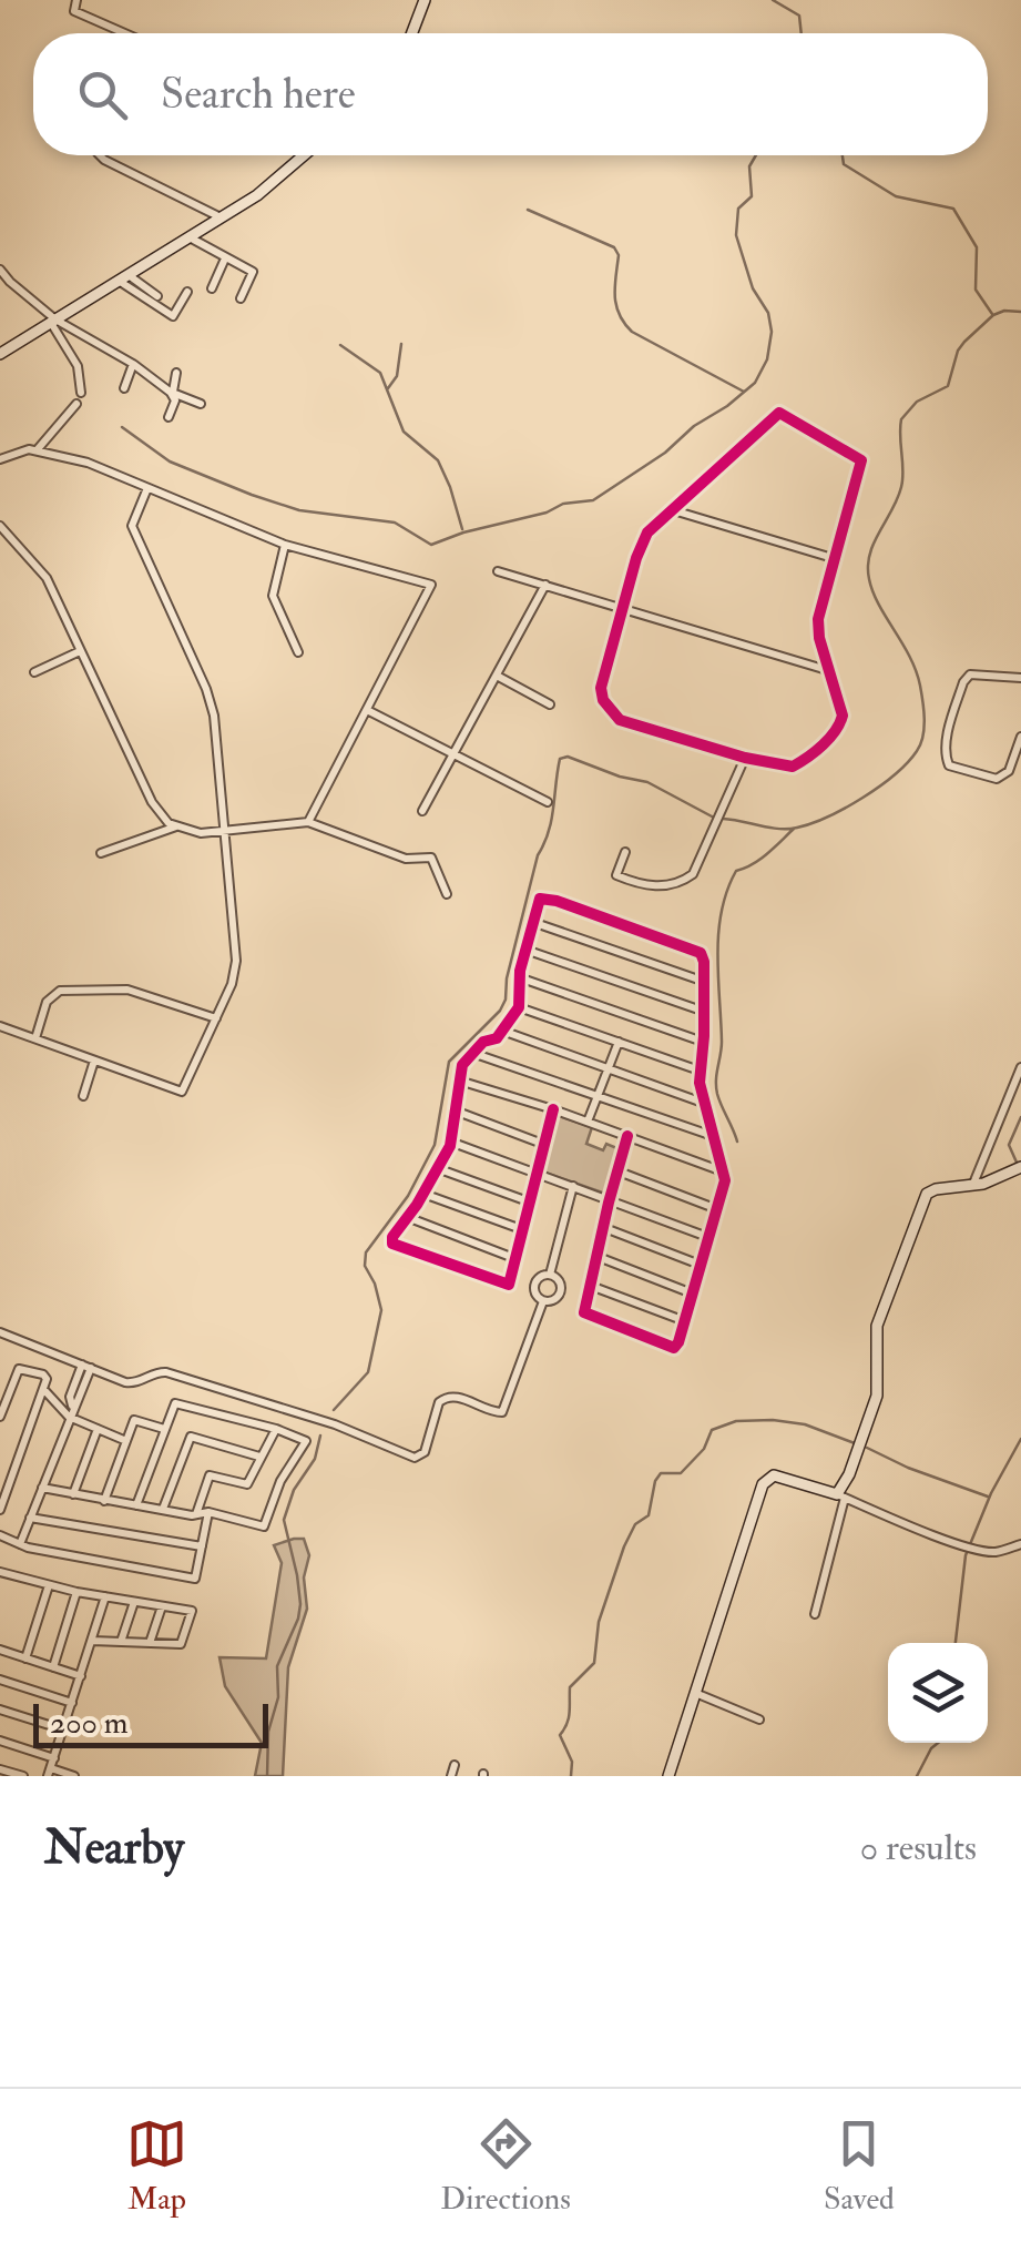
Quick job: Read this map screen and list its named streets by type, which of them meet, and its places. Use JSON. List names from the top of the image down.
{
  "scale_bar": "200 m",
  "page": {
    "search": "Search here",
    "scale": "200 m",
    "heading": ["Nearby", "0 results"],
    "nav": ["Map", "Directions", "Saved"]
  }
}
